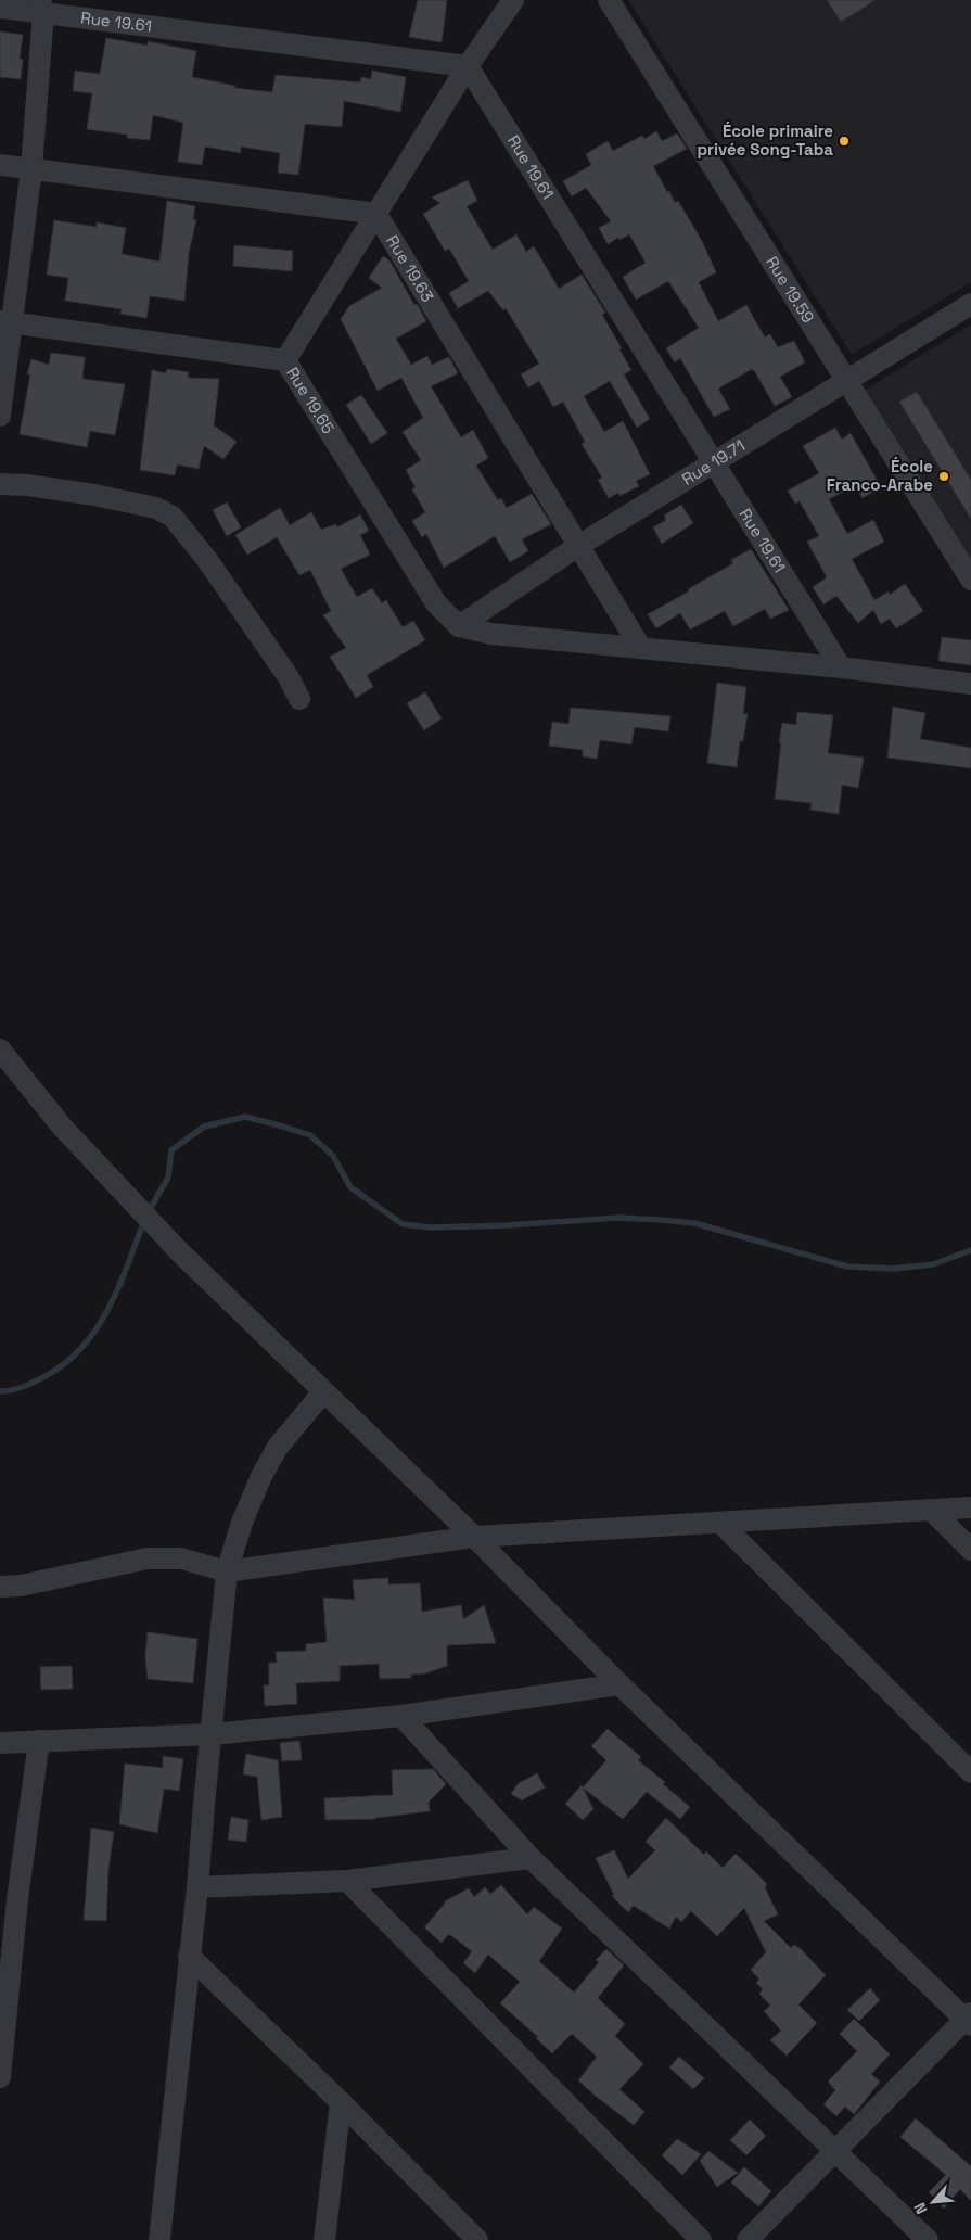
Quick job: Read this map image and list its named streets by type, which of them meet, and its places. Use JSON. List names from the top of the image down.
{
  "streets": {
    "street": [
      "Rue 19.61",
      "Rue 19.63",
      "Rue 19.59",
      "Rue 19.65",
      "Rue 19.71"
    ]
  },
  "crossings": [
    ["Rue 19.61", "Rue 19.71"],
    ["Rue 19.63", "Rue 19.71"],
    ["Rue 19.59", "Rue 19.71"],
    ["Rue 19.65", "Rue 19.71"]
  ],
  "places": ["École primaire privée Song-Taba", "École Franco-Arabe"],
  "north": "bottom left"
}
